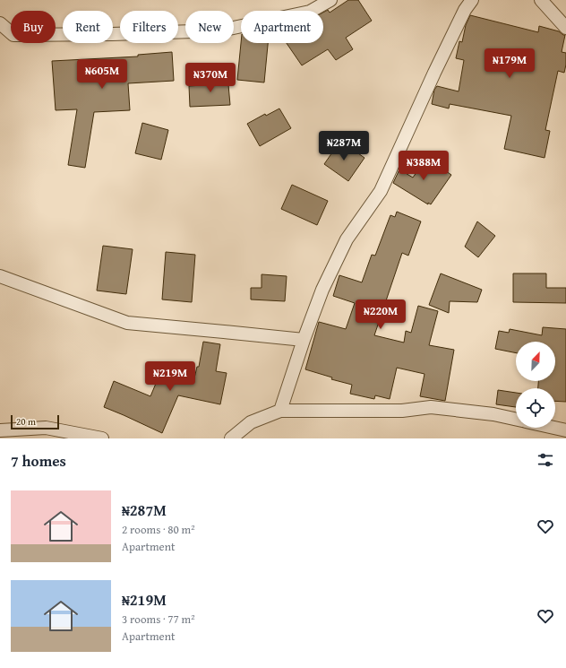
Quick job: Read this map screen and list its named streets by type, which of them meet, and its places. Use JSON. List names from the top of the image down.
{
  "scale_bar": "20 m",
  "north": "top right",
  "page": {
    "chip": [
      "Buy",
      "Rent",
      "Filters",
      "New",
      "Apartment"
    ],
    "price": [
      "₦179M",
      "₦605M",
      "₦370M",
      "₦287M",
      "₦388M",
      "₦220M",
      "₦219M"
    ],
    "scale": "20 m",
    "heading": "7 homes",
    "list": [
      {
        "name": "₦287M",
        "note": "2 rooms · 80 m² · Apartment"
      },
      {
        "name": "₦219M",
        "note": "3 rooms · 77 m² · Apartment"
      }
    ]
  }
}
